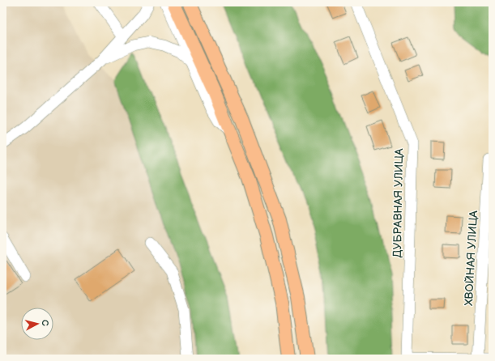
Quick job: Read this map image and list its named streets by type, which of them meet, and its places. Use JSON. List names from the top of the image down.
{
  "streets": {
    "street": ["ДУБРАВНАЯ УЛИЦА", "ХВОЙНАЯ УЛИЦА"]
  },
  "crossings": [
    ["ДУБРАВНАЯ УЛИЦА", "ХВОЙНАЯ УЛИЦА"]
  ],
  "north": "right"
}
